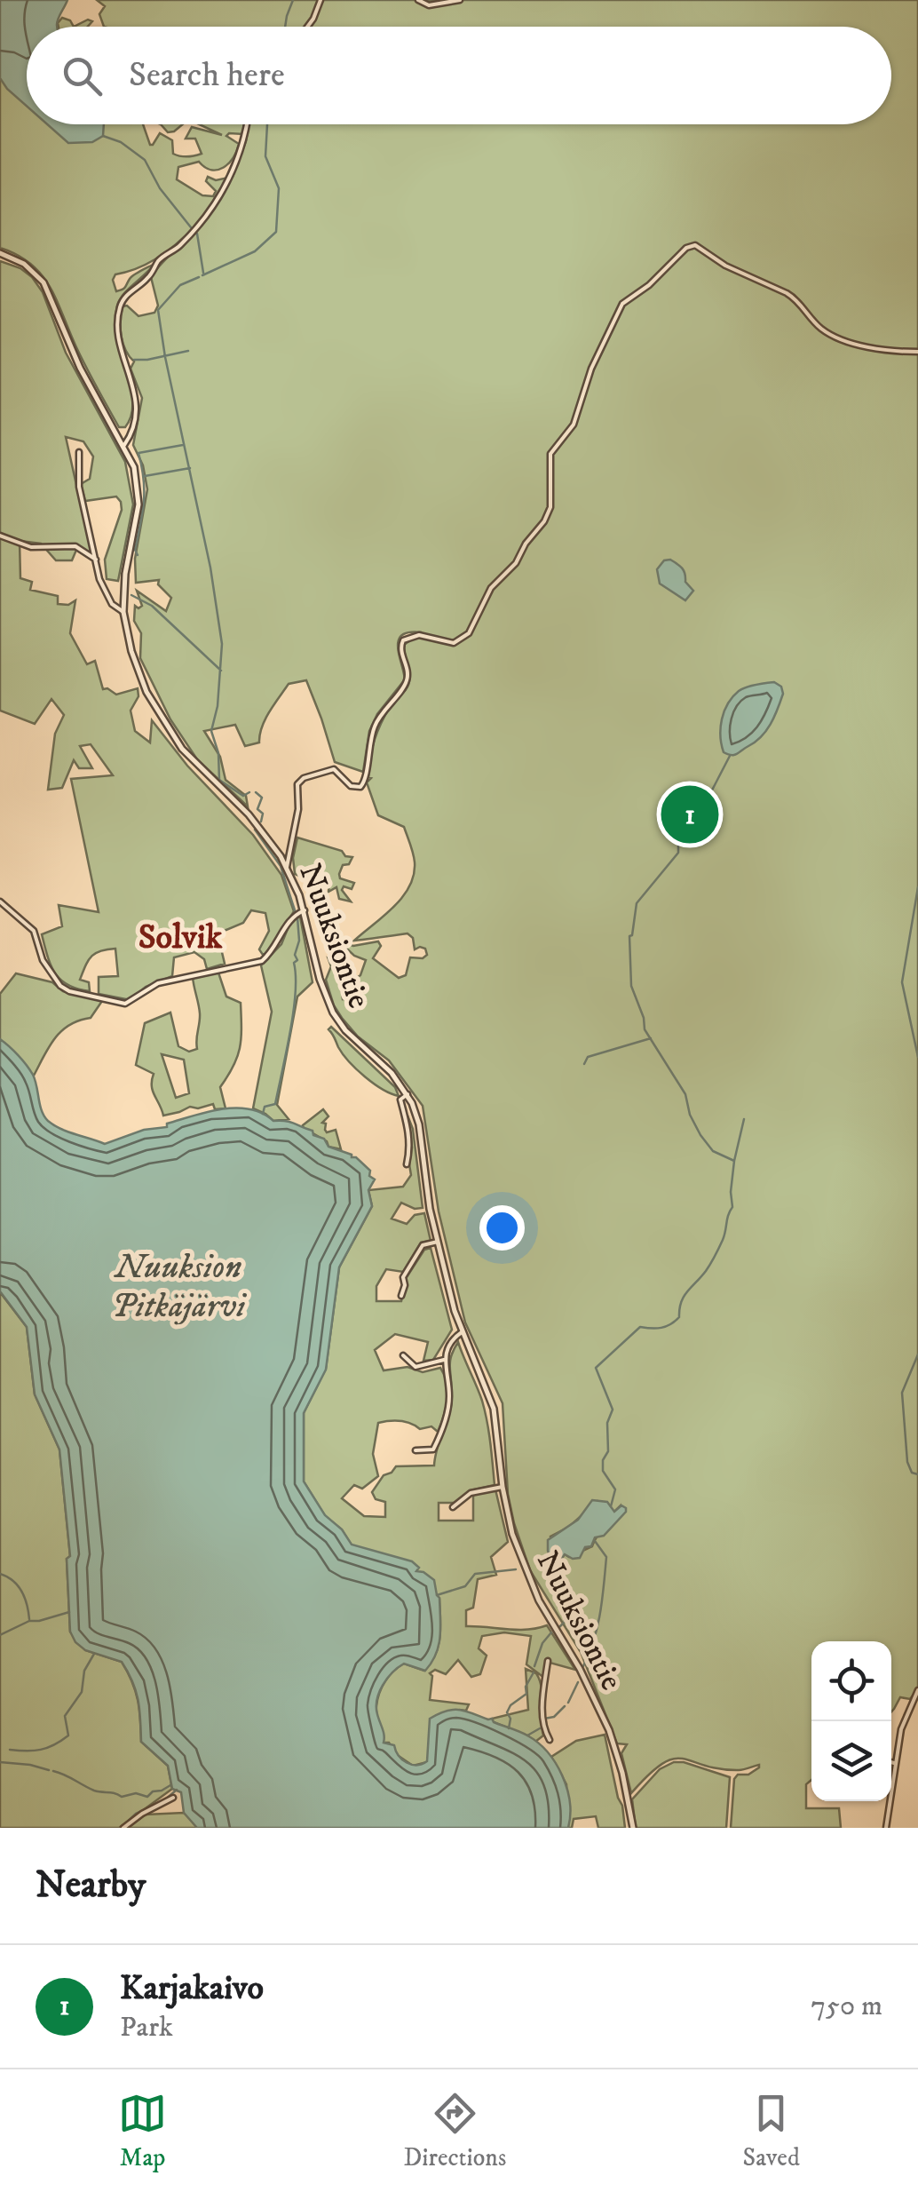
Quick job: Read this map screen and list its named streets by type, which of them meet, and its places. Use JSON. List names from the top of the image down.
{
  "streets": {
    "street": ["Nuuksiontie"]
  },
  "districts": ["Solvik"],
  "water": ["Nuuksion Pitkäjärvi"],
  "page": {
    "search": "Search here",
    "pins": "1",
    "heading": "Nearby",
    "list": [
      {
        "mark": "1",
        "name": "Karjakaivo",
        "note": "Park",
        "value": "750 m"
      }
    ],
    "nav": ["Map", "Directions", "Saved"]
  }
}
